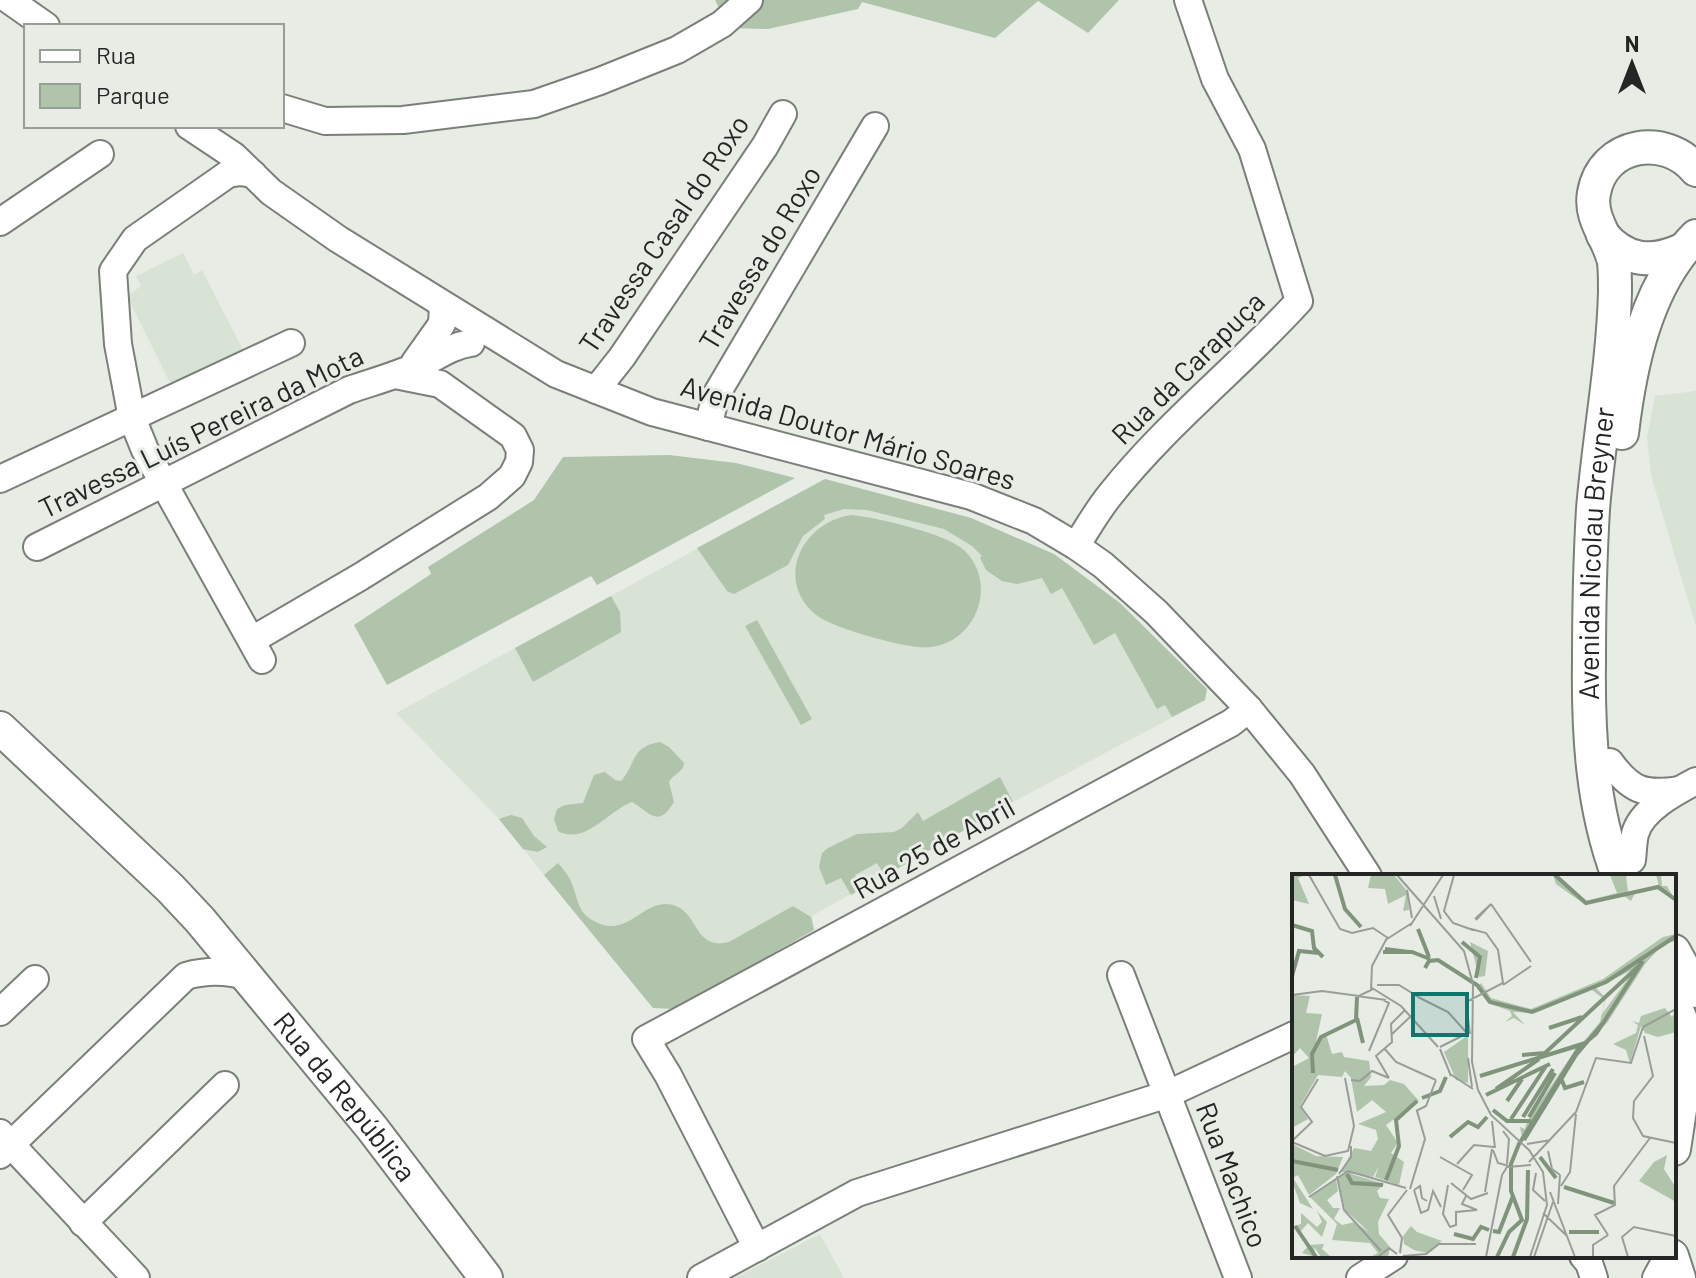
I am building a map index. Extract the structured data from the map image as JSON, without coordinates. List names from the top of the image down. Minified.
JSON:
{"streets":{"main road":["Avenida Nicolau Breyner","Rua da República"],"street":["Travessa Casal do Roxo","Travessa do Roxo","Rua da Carapuça","Travessa Luís Pereira da Mota","Avenida Doutor Mário Soares","Rua 25 de Abril","Rua Machico"]},"crossings":[["Travessa Casal do Roxo","Avenida Doutor Mário Soares"],["Travessa do Roxo","Avenida Doutor Mário Soares"],["Rua da Carapuça","Avenida Doutor Mário Soares"],["Avenida Doutor Mário Soares","Rua 25 de Abril"]],"legend":["Rua","Parque"],"north":"top"}
